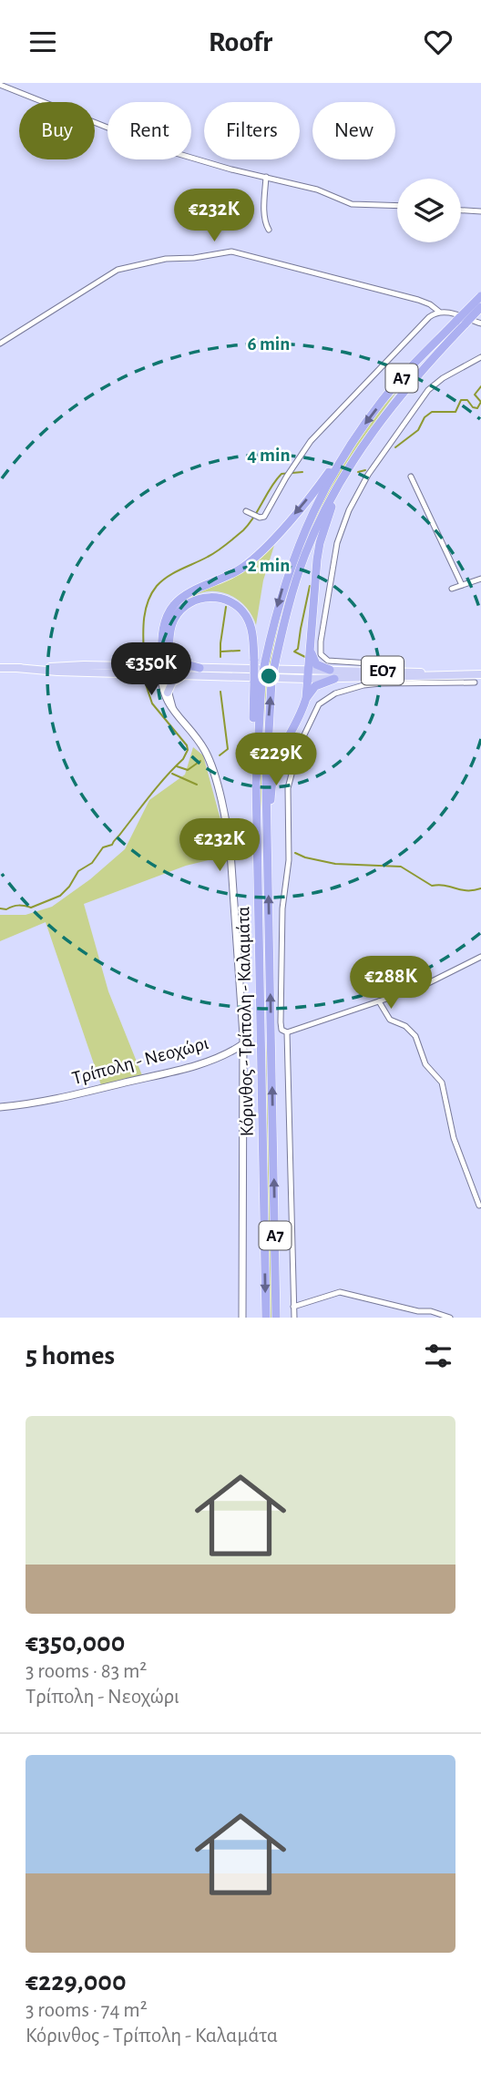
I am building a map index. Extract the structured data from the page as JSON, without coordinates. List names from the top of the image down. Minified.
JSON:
{"streets":{"highway":["Α7","Κόρινθος - Τρίπολη - Καλαμάτα"],"main road":["ΕΟ7","Τρίπολη - Νεοχώρι"]},"page":{"header":"Roofr","chip":["Buy","Rent","Filters","New"],"price":["€232K","€350K","€229K","€232K","€288K"],"heading":"5 homes","list":[{"name":"€350,000","note":"3 rooms · 83 m² · Τρίπολη - Νεοχώρι"},{"name":"€229,000","note":"3 rooms · 74 m² · Κόρινθος - Τρίπολη - Καλαμάτα"}]},"rings":["6 min","4 min","2 min"]}
